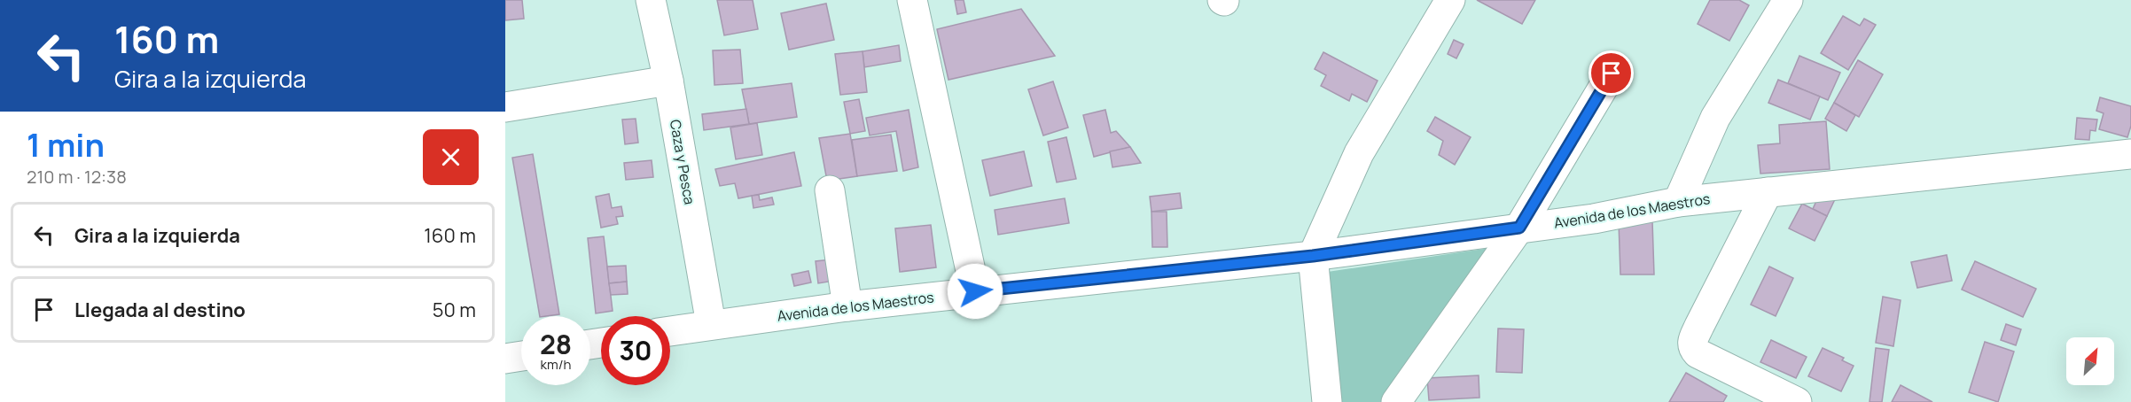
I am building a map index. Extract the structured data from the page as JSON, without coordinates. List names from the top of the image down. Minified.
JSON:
{"streets":{"street":["Caza y Pesca","Avenida de los Maestros"]},"crossings":[["Caza y Pesca","Avenida de los Maestros"]],"north":"top right","page":{"turn":["160 m","Gira a la izquierda"],"heading":["1 min","210 m · 12:38"],"list":[{"name":"Gira a la izquierda","value":"160 m"},{"name":"Llegada al destino","value":"50 m"}],"speed":"28 km/h","limit":"30"}}
